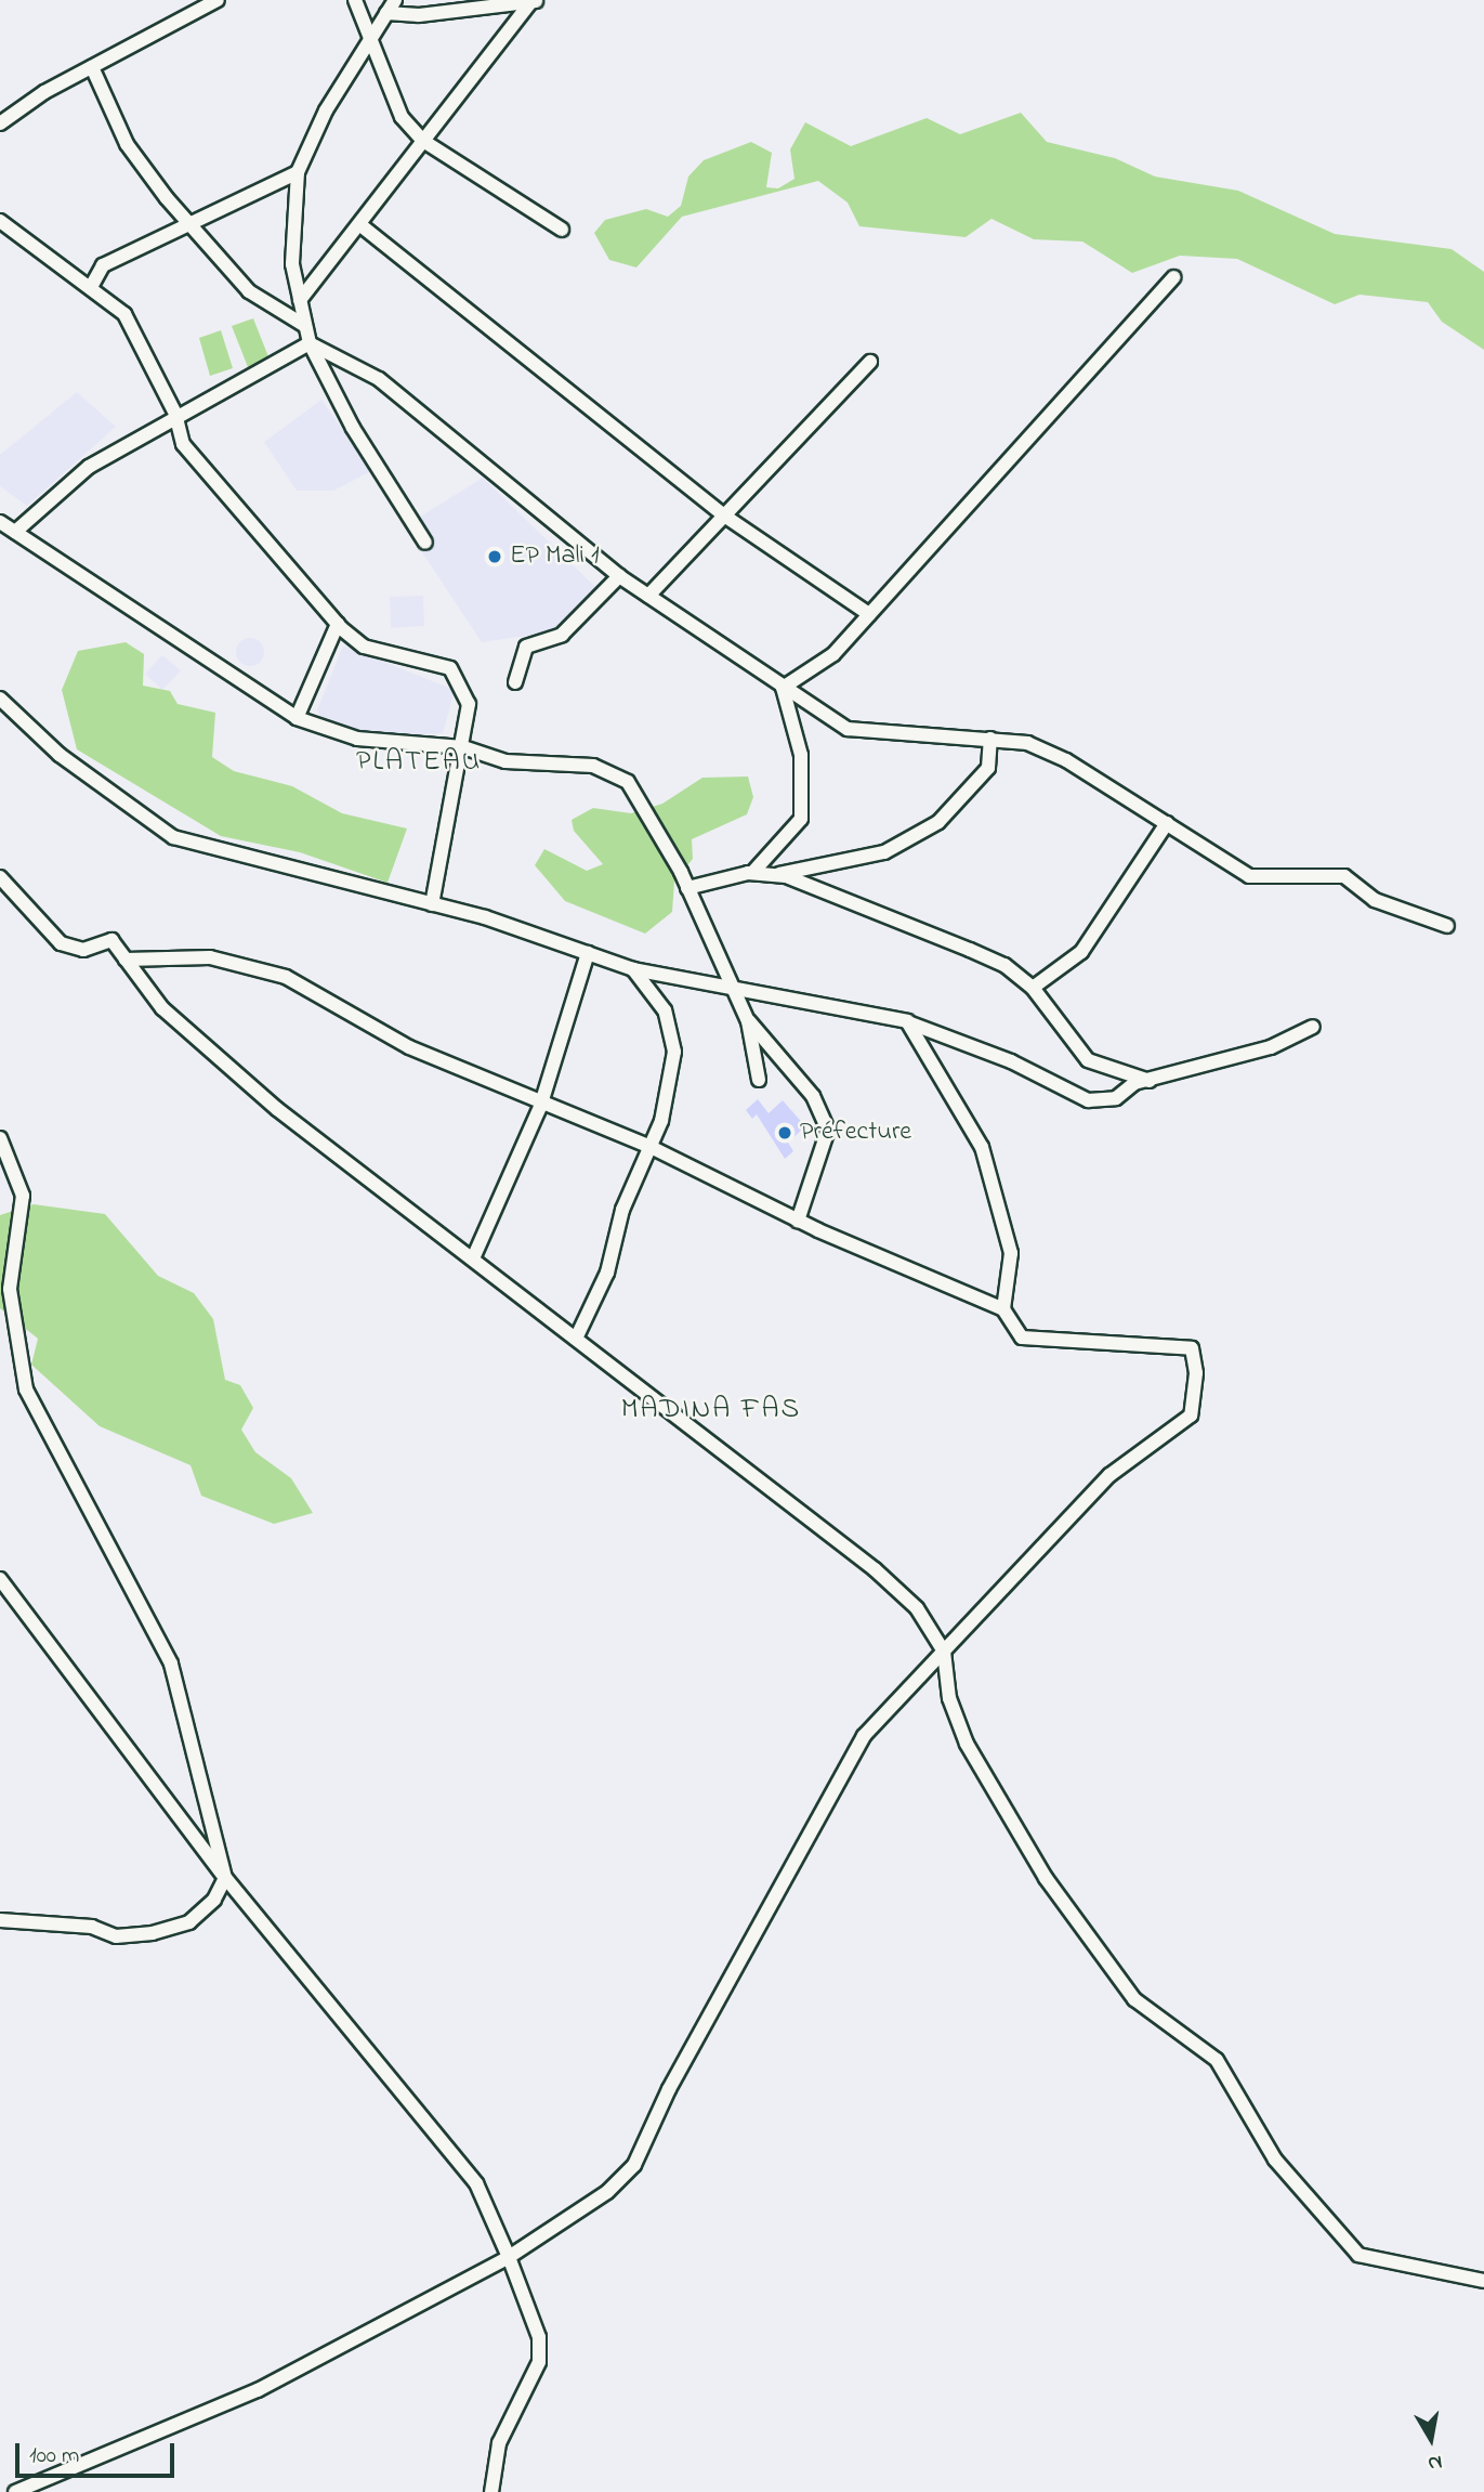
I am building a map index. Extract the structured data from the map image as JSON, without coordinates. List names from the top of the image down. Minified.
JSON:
{"districts":["PLATEAU","MADINA FAS"],"places":["EP Mali 1","Préfecture"],"scale_bar":"100 m","north":"bottom"}
